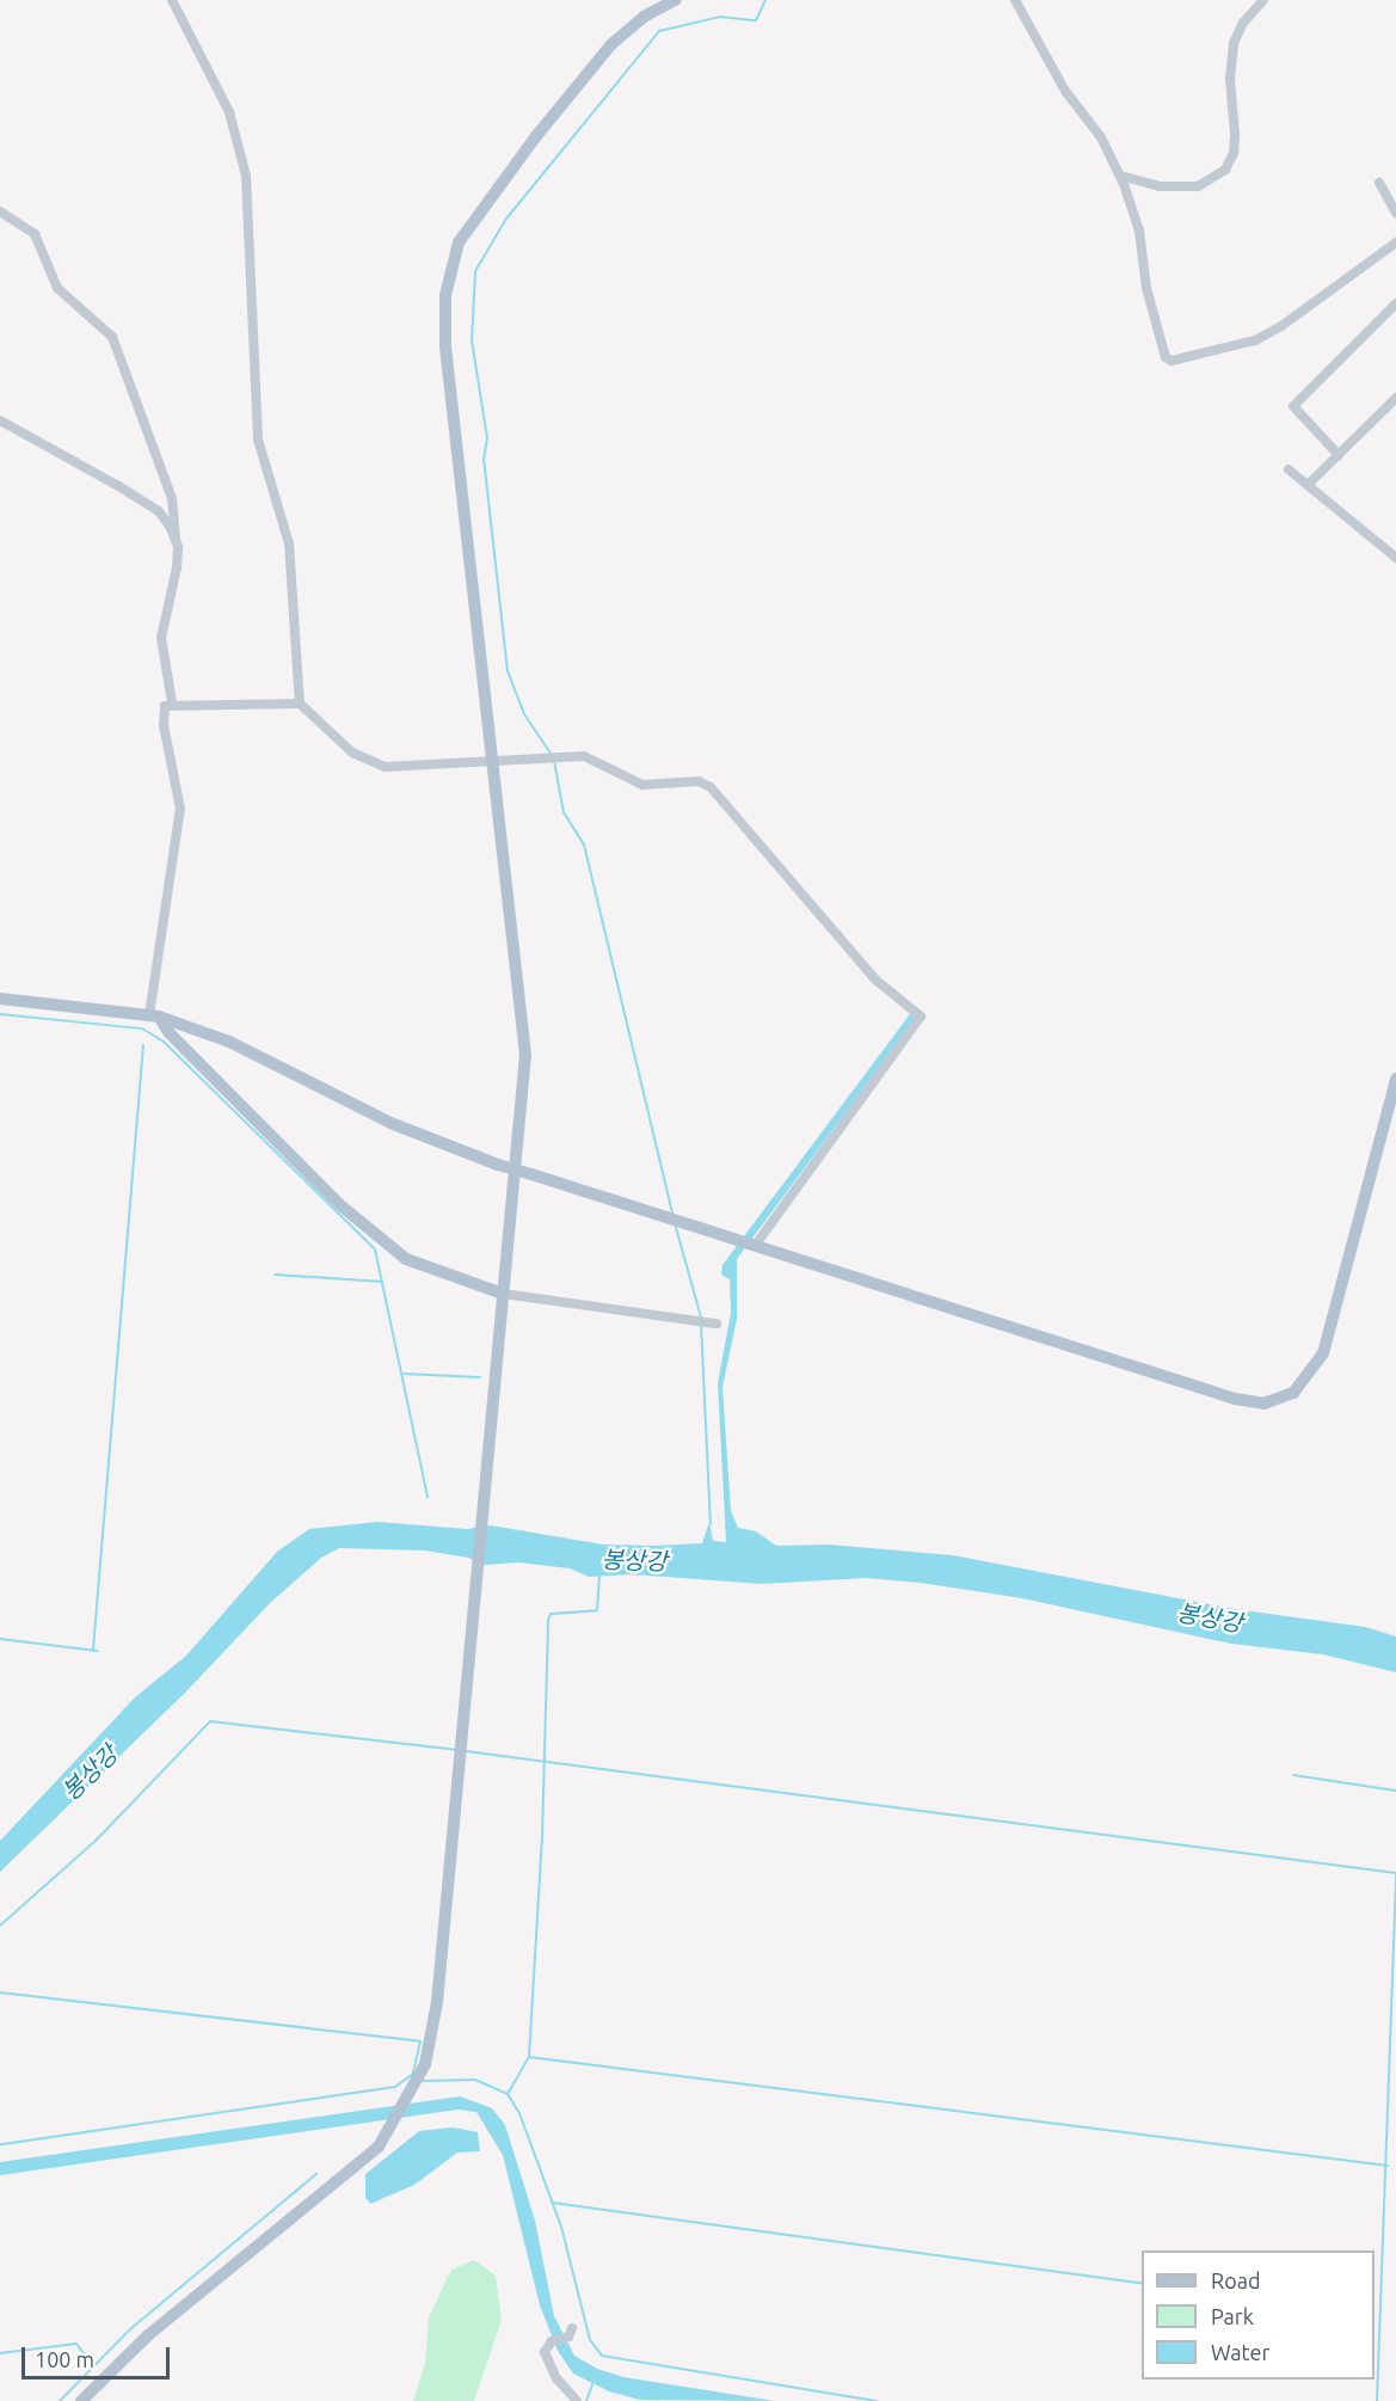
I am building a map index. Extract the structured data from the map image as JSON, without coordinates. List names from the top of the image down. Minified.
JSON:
{"water":["봉상강"],"legend":["Road","Park","Water"],"scale_bar":"100 m"}
